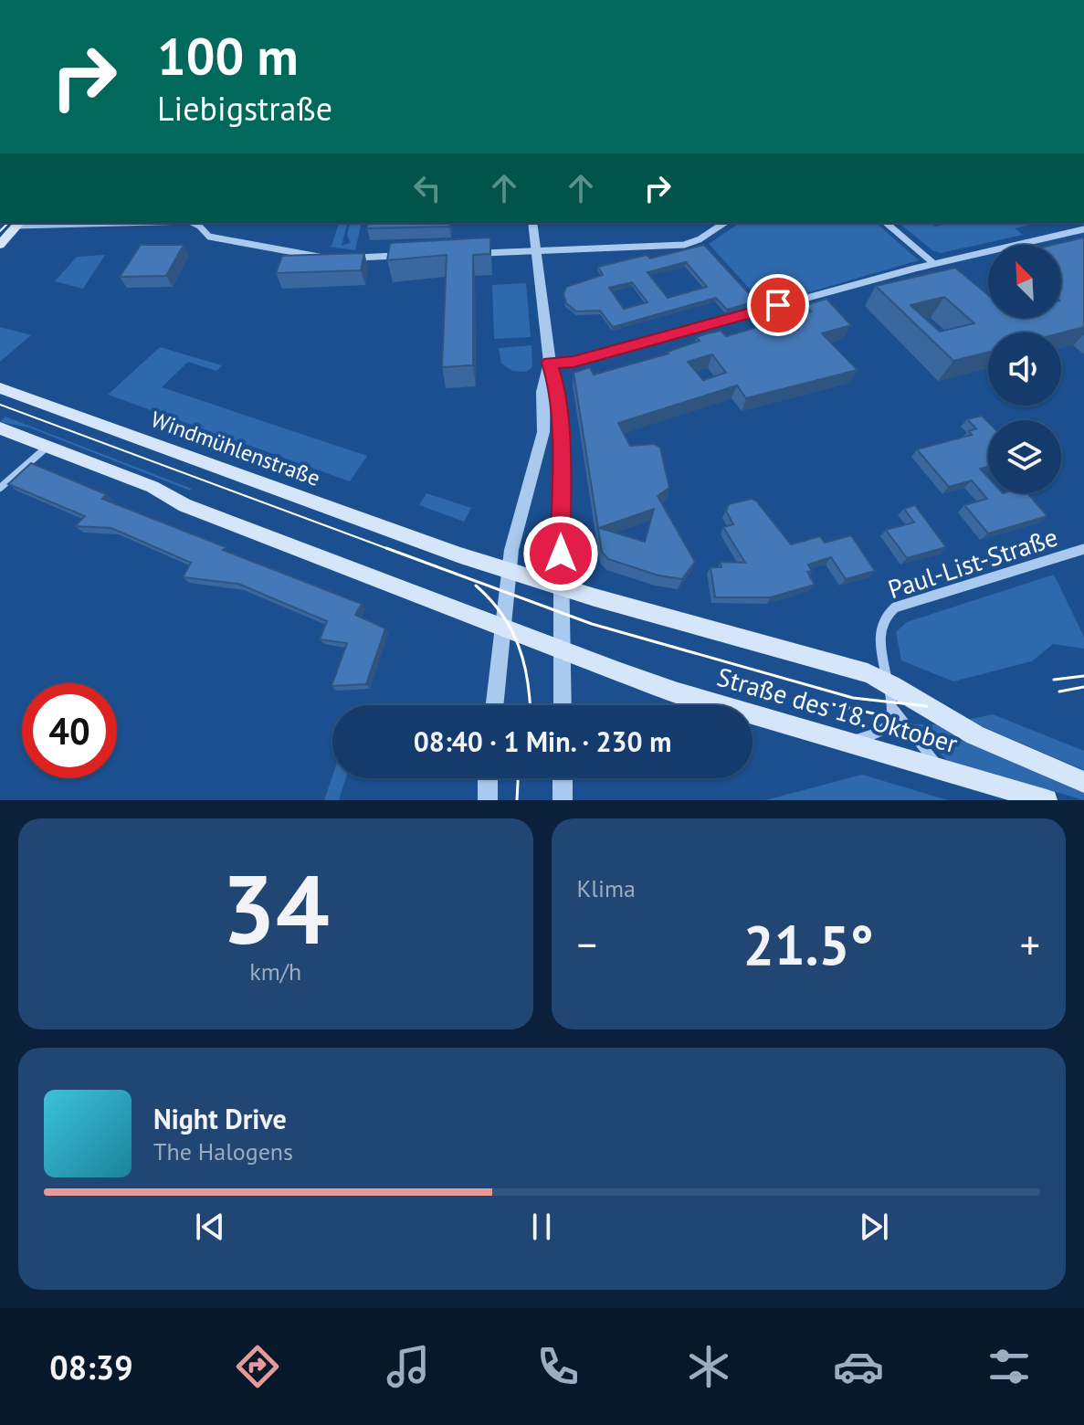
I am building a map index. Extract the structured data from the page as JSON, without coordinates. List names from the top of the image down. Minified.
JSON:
{"streets":{"main road":["Windmühlenstraße","Straße des 18. Oktober"],"street":["Paul-List-Straße"]},"crossings":[["Windmühlenstraße","Straße des 18. Oktober"],["Paul-List-Straße","Straße des 18. Oktober"]],"north":"top left","page":{"turn":["100 m","Liebigstraße"],"limit":"40","trip":"08:40 · 1 Min. · 230 m","tile":[["34","km/h"],"Klima"],"heat":["−","21.5°","+"],"song":["Night Drive","The Halogens"],"tabs":"08:39"}}
